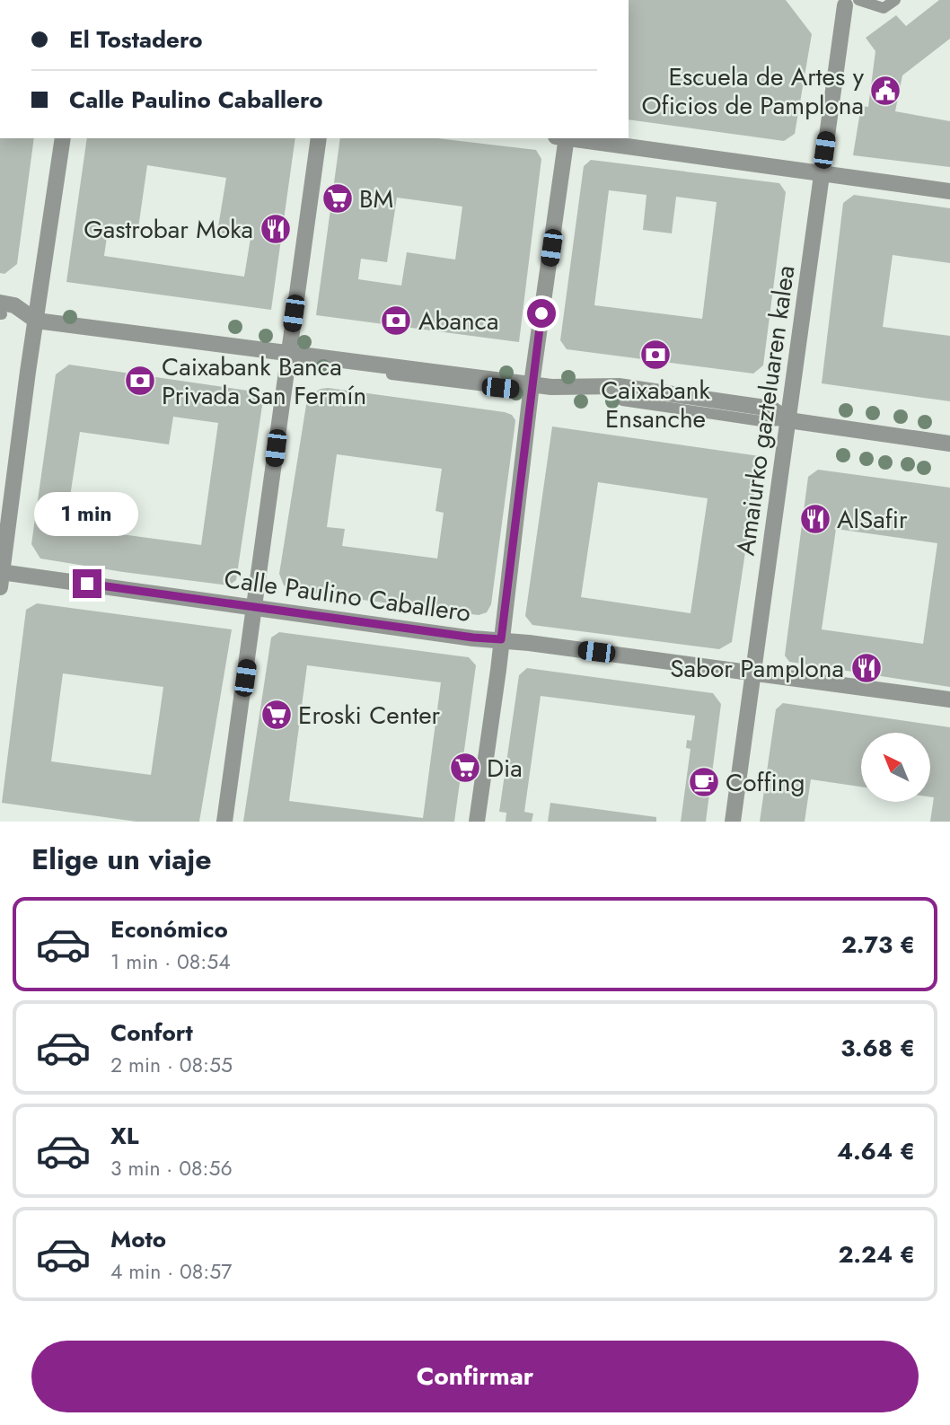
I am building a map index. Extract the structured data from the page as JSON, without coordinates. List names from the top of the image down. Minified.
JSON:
{"streets":{"street":["Amaiurko gazteluaren kalea","Calle Paulino Caballero"]},"crossings":[["Amaiurko gazteluaren kalea","Calle Paulino Caballero"]],"places":{"public building":["Escuela de Artes y Oficios de Pamplona"],"supermarket":["BM","Eroski Center","Dia"],"restaurant":["Gastrobar Moka","AlSafir","Sabor Pamplona"],"bank":["Abanca","Caixabank Ensanche","Caixabank Banca Privada San Fermín"],"cafe":["Coffing"]},"north":"top left","page":{"banner":["El Tostadero","Calle Paulino Caballero"],"bubble":"1 min","heading":"Elige un viaje","list":[{"name":"Económico","note":"1 min · 08:54","value":"2.73 €"},{"name":"Confort","note":"2 min · 08:55","value":"3.68 €"},{"name":"XL","note":"3 min · 08:56","value":"4.64 €"},{"name":"Moto","note":"4 min · 08:57","value":"2.24 €"}],"buttons":"Confirmar"}}
